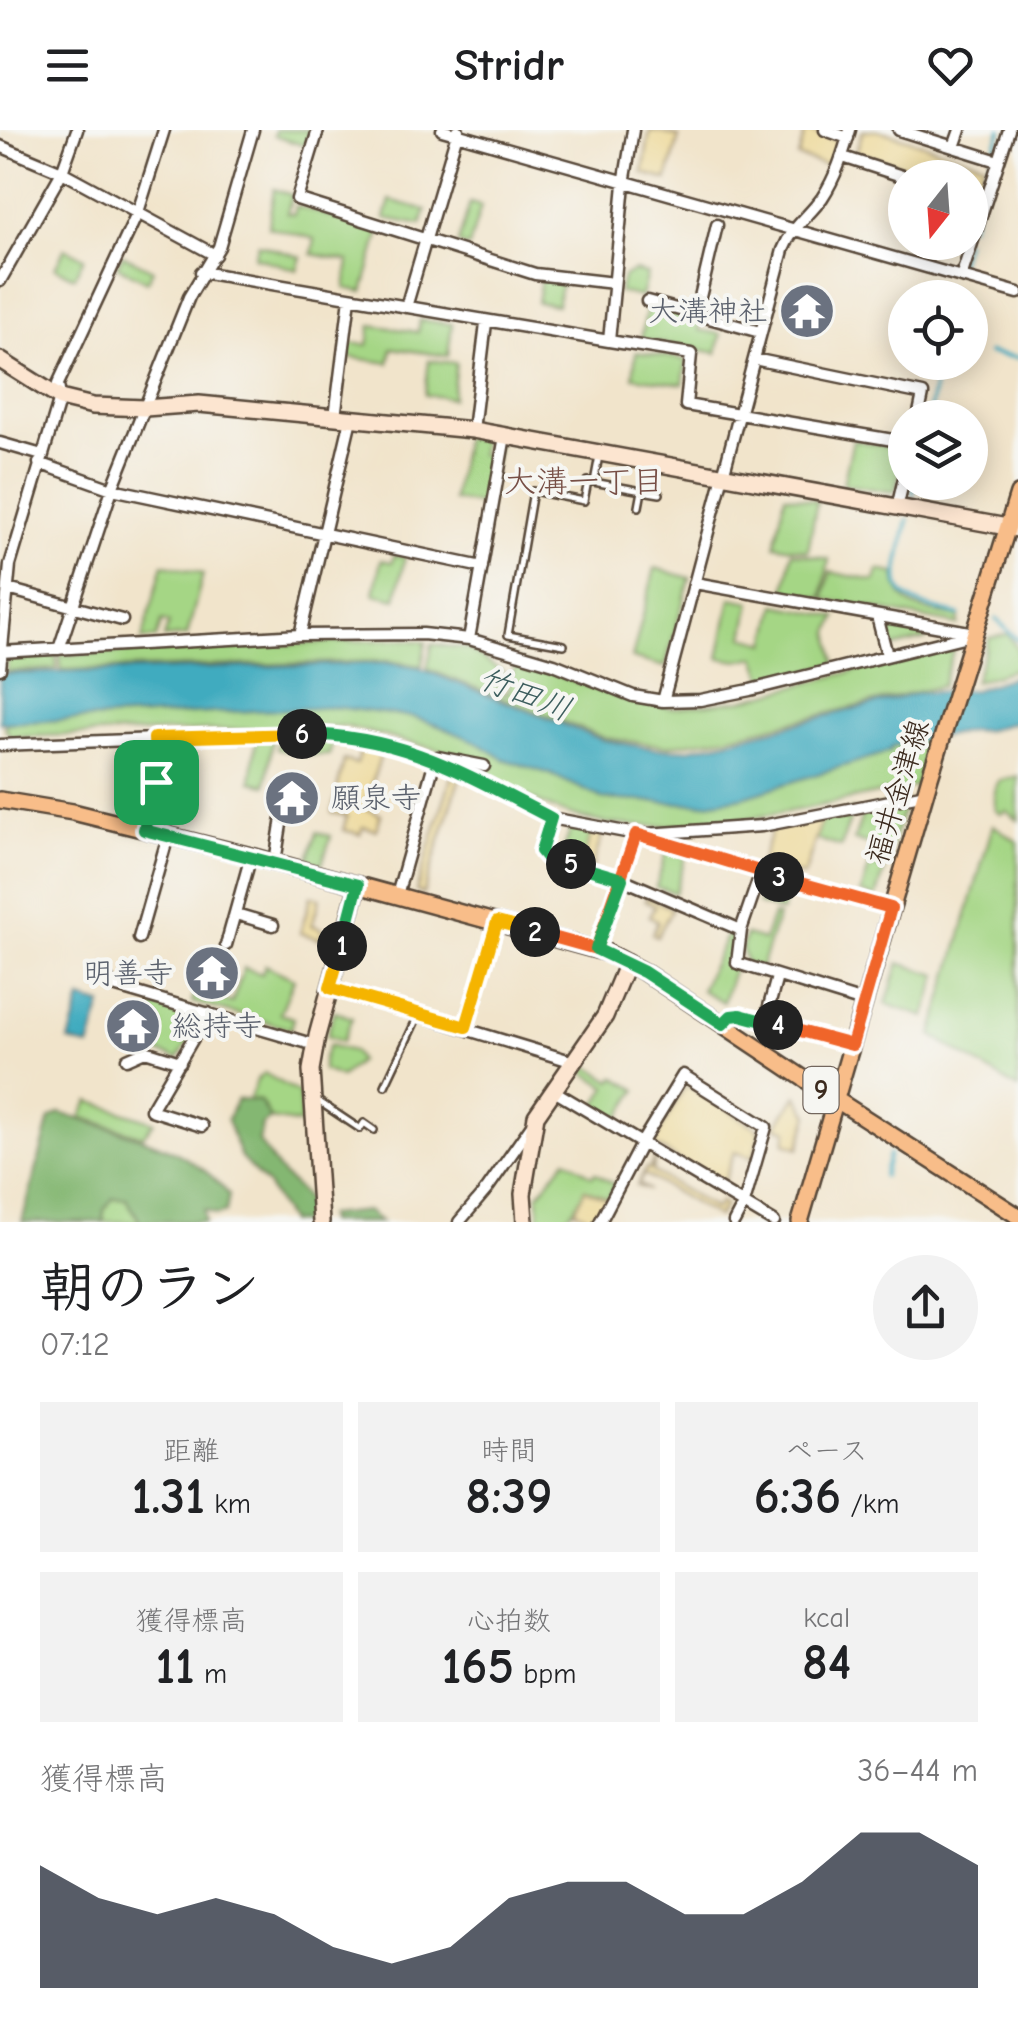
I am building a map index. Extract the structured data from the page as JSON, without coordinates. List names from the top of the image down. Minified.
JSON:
{"streets":{"main road":["福井金津線","9"]},"crossings":[["福井金津線","9"]],"districts":["大溝一丁目"],"water":["竹田川"],"places":{"temple":["大溝神社","願泉寺","明善寺","総持寺"]},"north":"bottom","page":{"header":"Stridr","pins":["6","5","3","2","1","4"],"heading":["朝のラン","07:12"],"stats":[["距離","1.31 km"],["時間","8:39"],["ペース","6:36 /km"],["獲得標高","11 m"],["心拍数","165 bpm"],["kcal","84"]],"chart":["獲得標高","36–44 m"]}}
